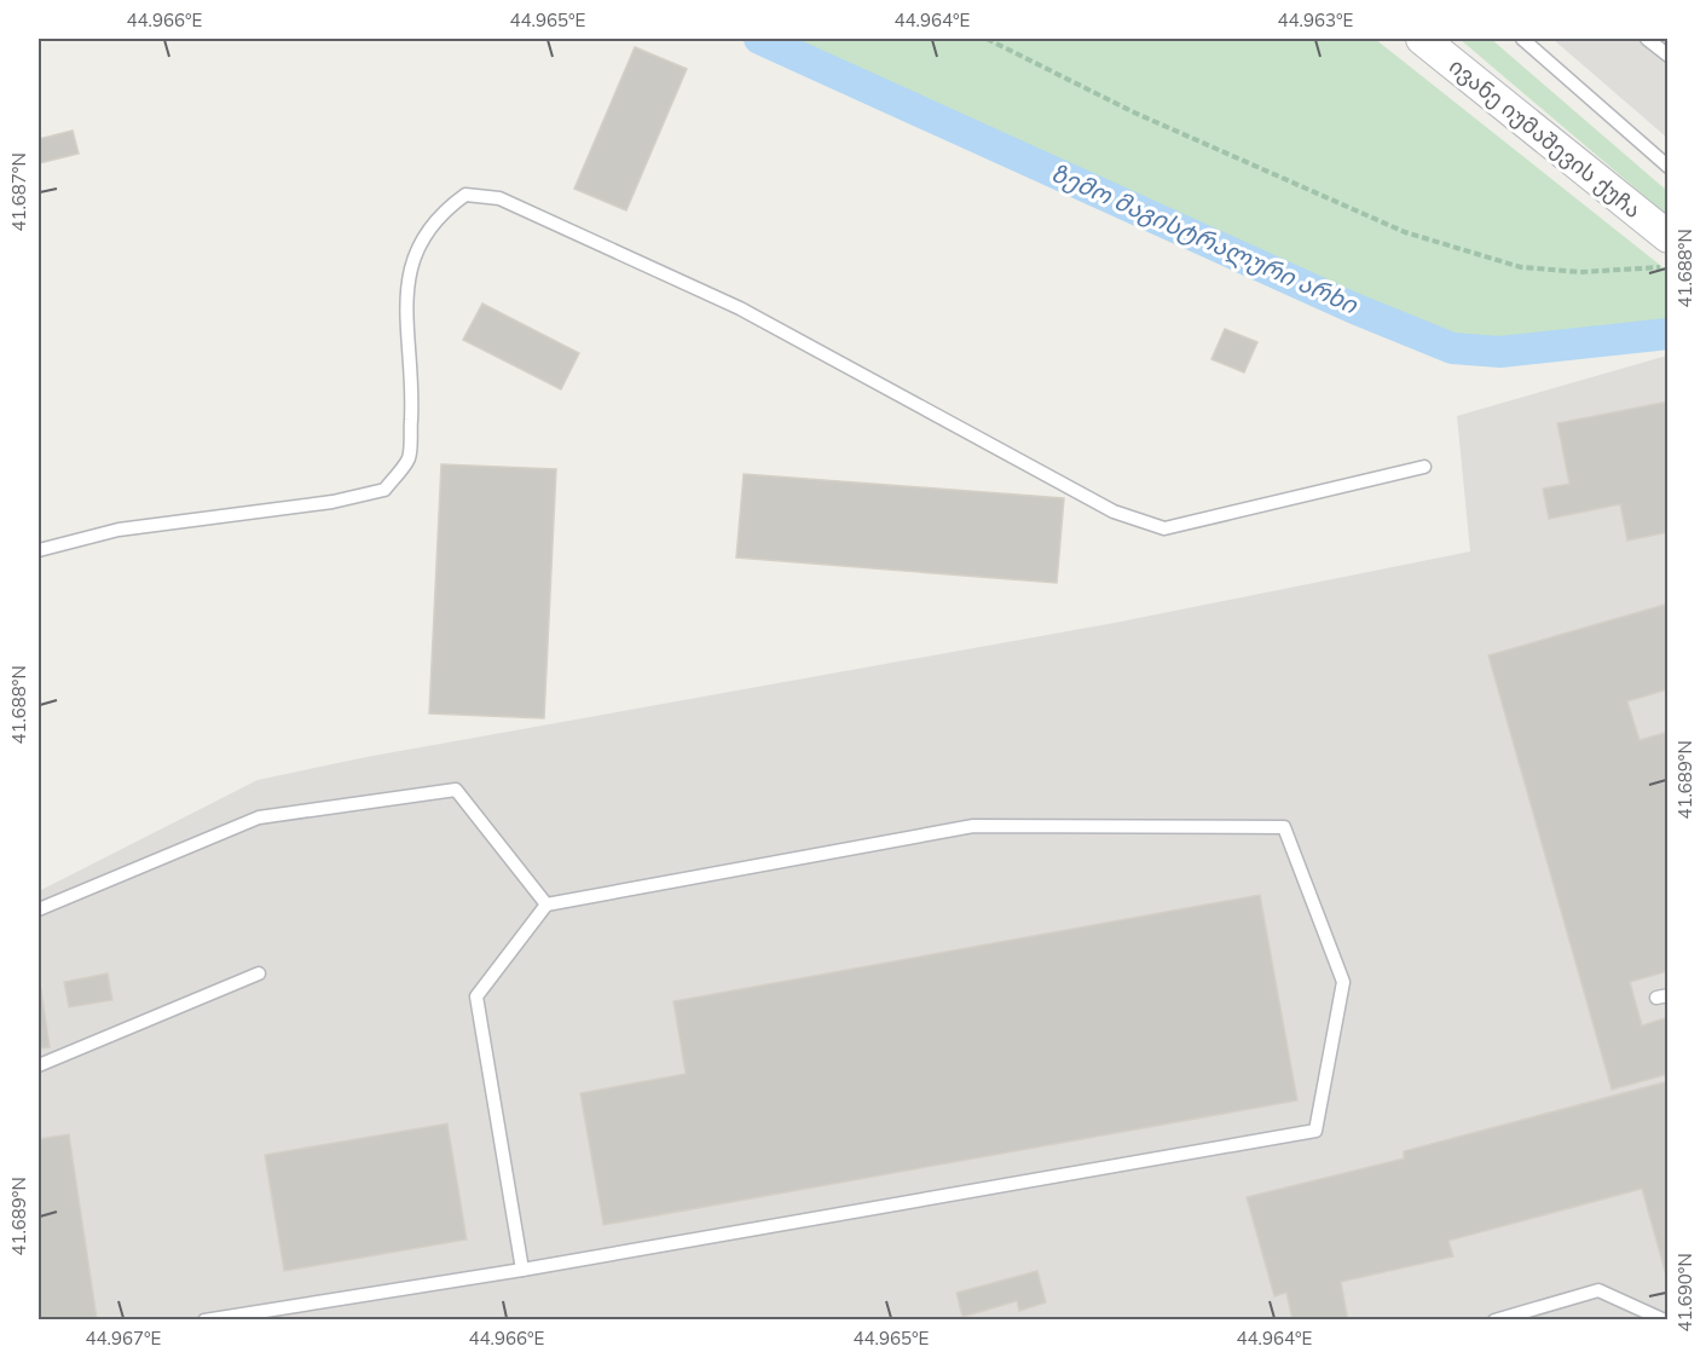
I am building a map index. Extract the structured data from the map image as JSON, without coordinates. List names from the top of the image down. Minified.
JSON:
{"streets":{"street":["ივანე იუმაშევის ქუჩა"]},"water":["ზემო მაგისტრალური არხი"],"coordinates":["44.966°E","44.965°E","44.964°E","44.963°E","41.687°N","41.688°N","41.689°N","41.690°N","44.967°E"]}
